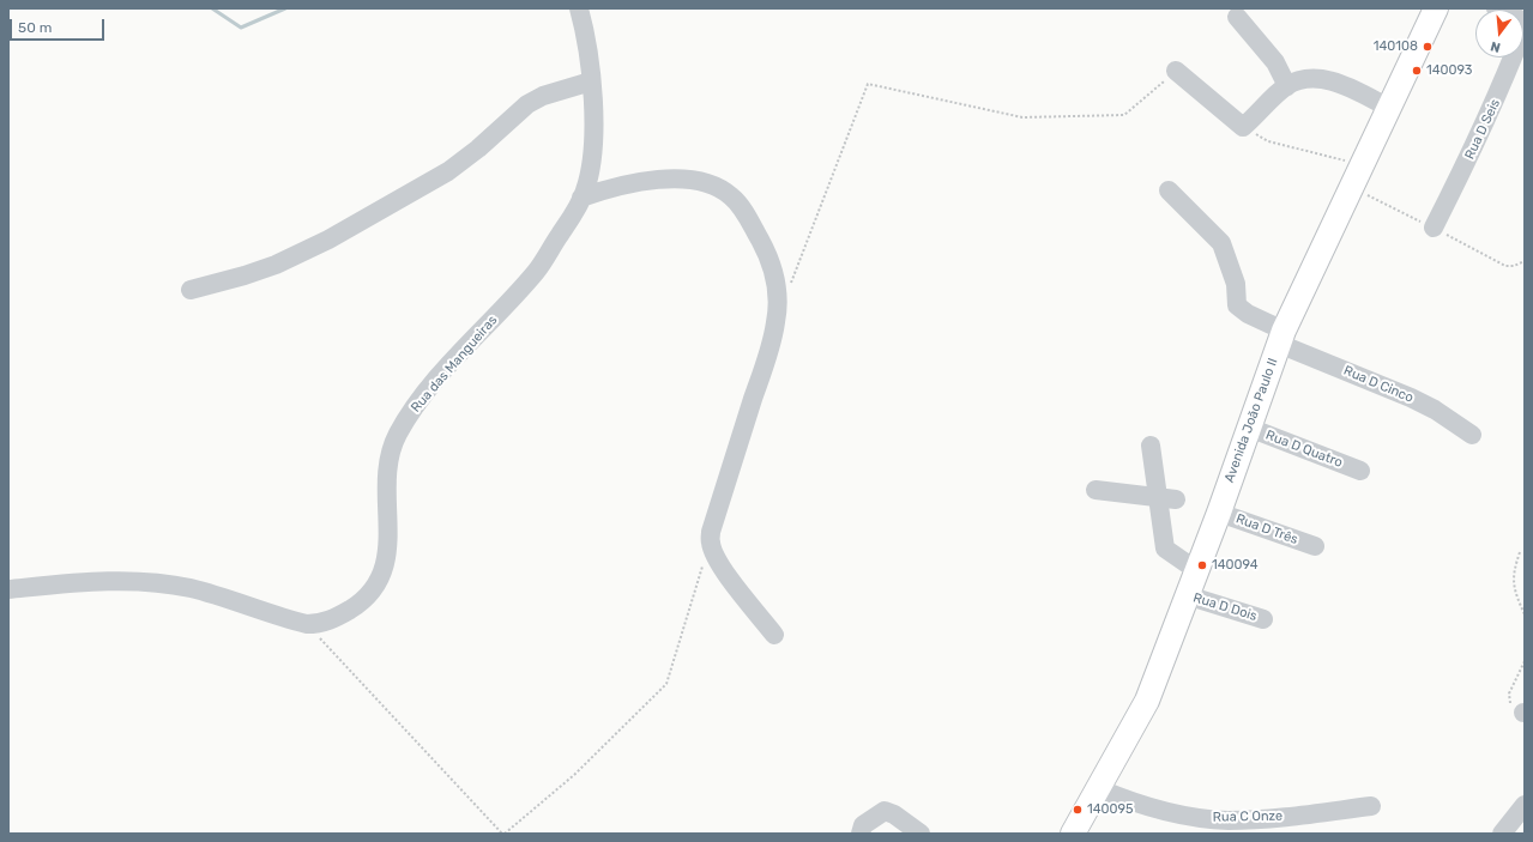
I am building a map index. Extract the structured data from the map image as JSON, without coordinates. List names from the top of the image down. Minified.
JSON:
{"streets":{"main road":["Avenida João Paulo II"],"street":["Rua D Seis","Rua das Mangueiras","Rua D Cinco","Rua D Quatro","Rua D Três","Rua D Dois","Rua C Onze"]},"crossings":[["Rua D Cinco","Avenida João Paulo II"],["Avenida João Paulo II","Rua D Quatro"],["Avenida João Paulo II","Rua D Três"],["Avenida João Paulo II","Rua D Dois"],["Avenida João Paulo II","Rua C Onze"]],"places":["140108","140093","140094","140095"],"scale_bar":"50 m","north":"bottom"}
